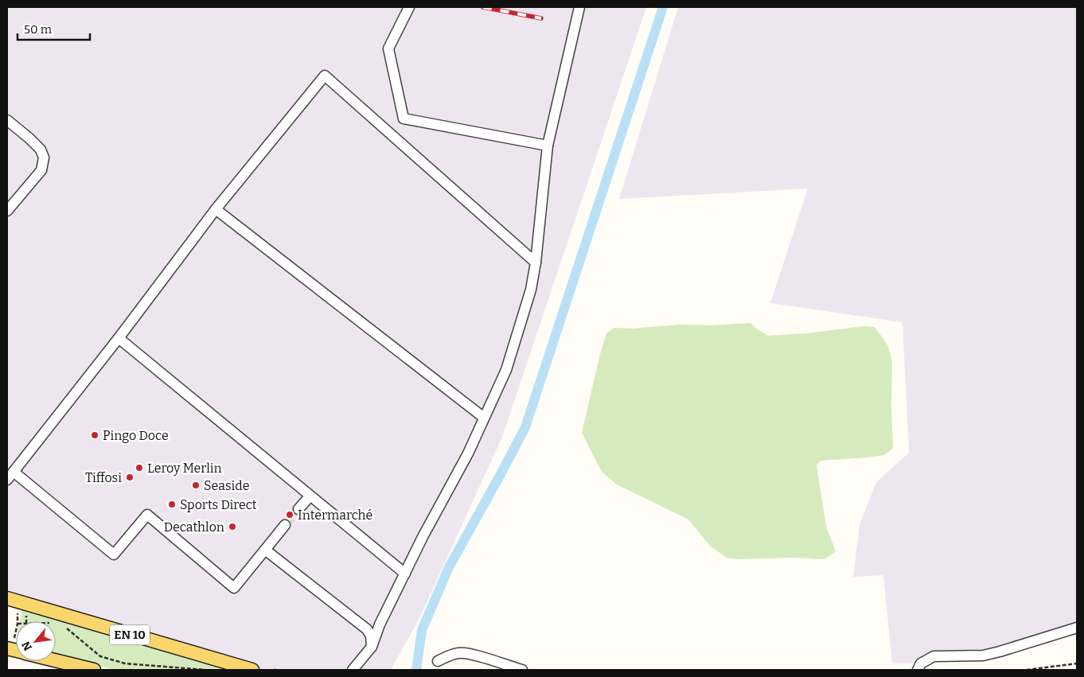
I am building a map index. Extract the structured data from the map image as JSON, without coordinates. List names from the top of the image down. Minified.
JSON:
{"streets":{"main road":["EN 10"]},"places":["Pingo Doce","Leroy Merlin","Tiffosi","Seaside","Sports Direct","Intermarché","Decathlon"],"scale_bar":"50 m","north":"bottom left"}
